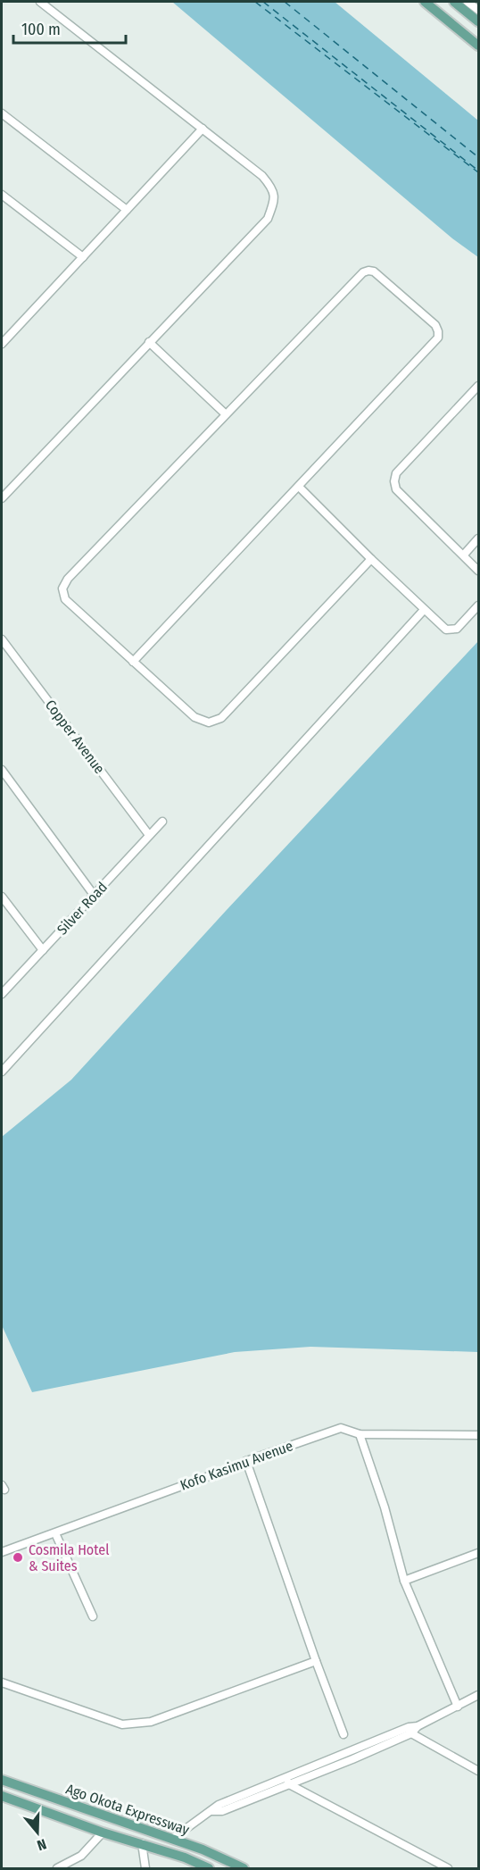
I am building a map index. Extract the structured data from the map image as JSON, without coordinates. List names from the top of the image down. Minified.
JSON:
{"streets":{"main road":["Ago Okota Expressway"],"street":["Copper Avenue","Silver Road","Kofo Kasimu Avenue"]},"crossings":[["Copper Avenue","Silver Road"]],"places":["Cosmila Hotel & Suites"],"scale_bar":"100 m","north":"bottom"}
